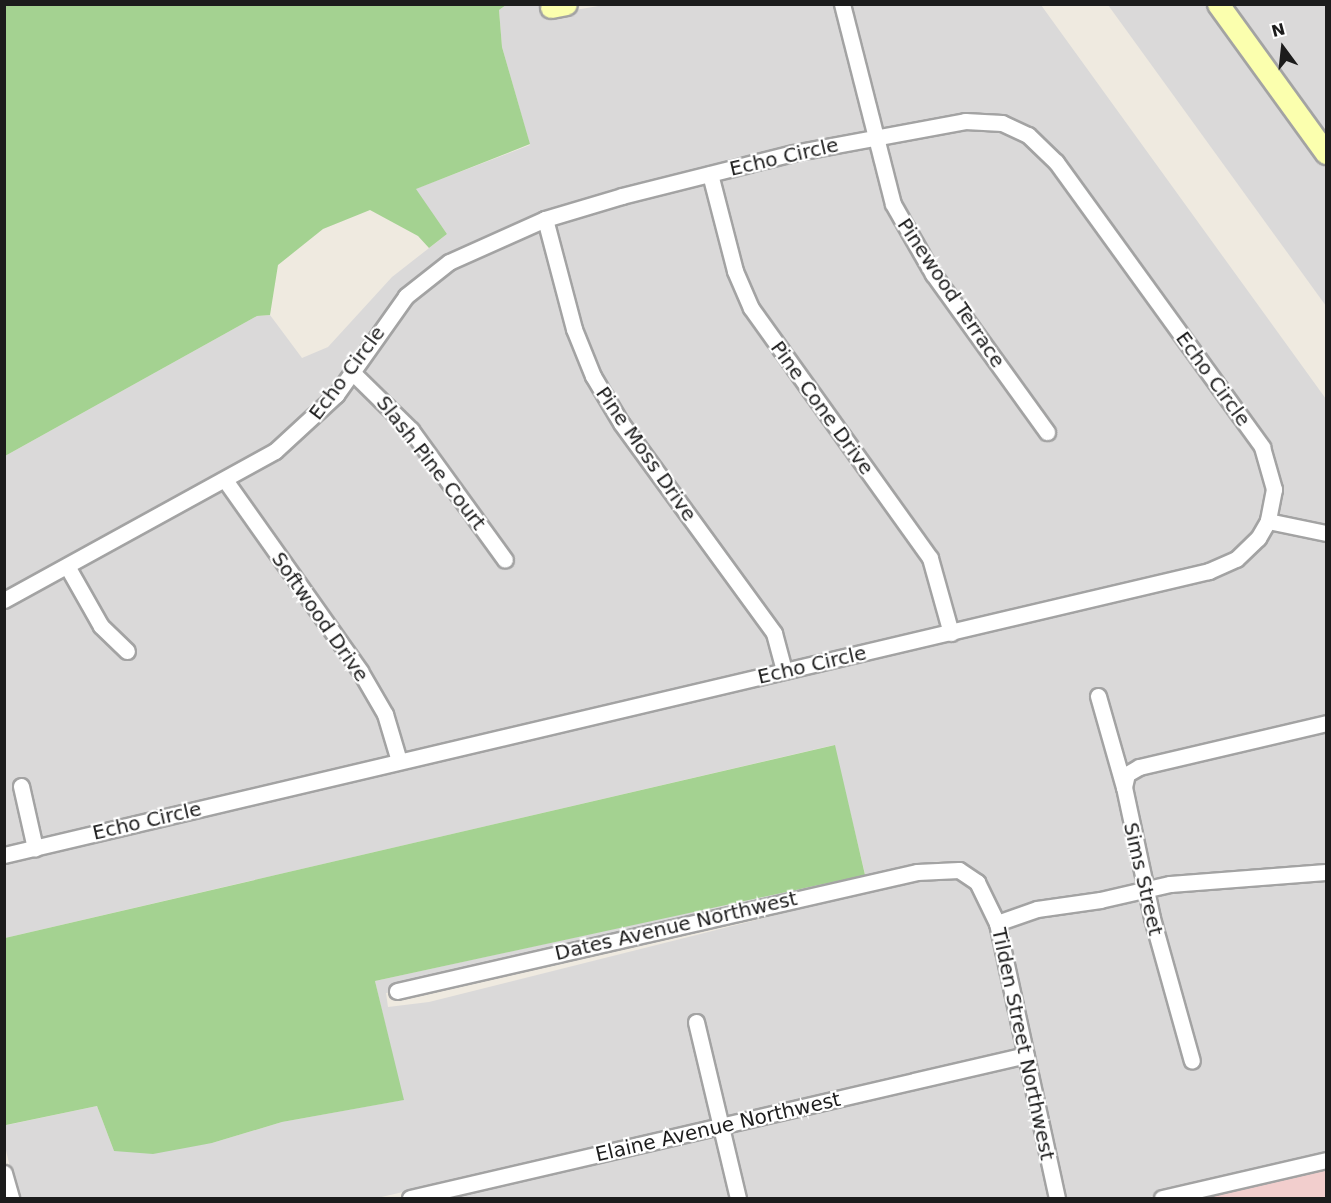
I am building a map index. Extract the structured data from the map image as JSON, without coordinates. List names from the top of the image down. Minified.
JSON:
{"streets":{"street":["Echo Circle","Pinewood Terrace","Pine Cone Drive","Pine Moss Drive","Slash Pine Court","Softwood Drive","Sims Street","Dates Avenue Northwest","Tilden Street Northwest","Elaine Avenue Northwest"]},"crossings":[["Echo Circle","Pinewood Terrace"],["Echo Circle","Pine Cone Drive"],["Echo Circle","Pine Moss Drive"],["Echo Circle","Slash Pine Court"],["Echo Circle","Softwood Drive"],["Dates Avenue Northwest","Tilden Street Northwest"],["Tilden Street Northwest","Elaine Avenue Northwest"]],"north":"top"}
